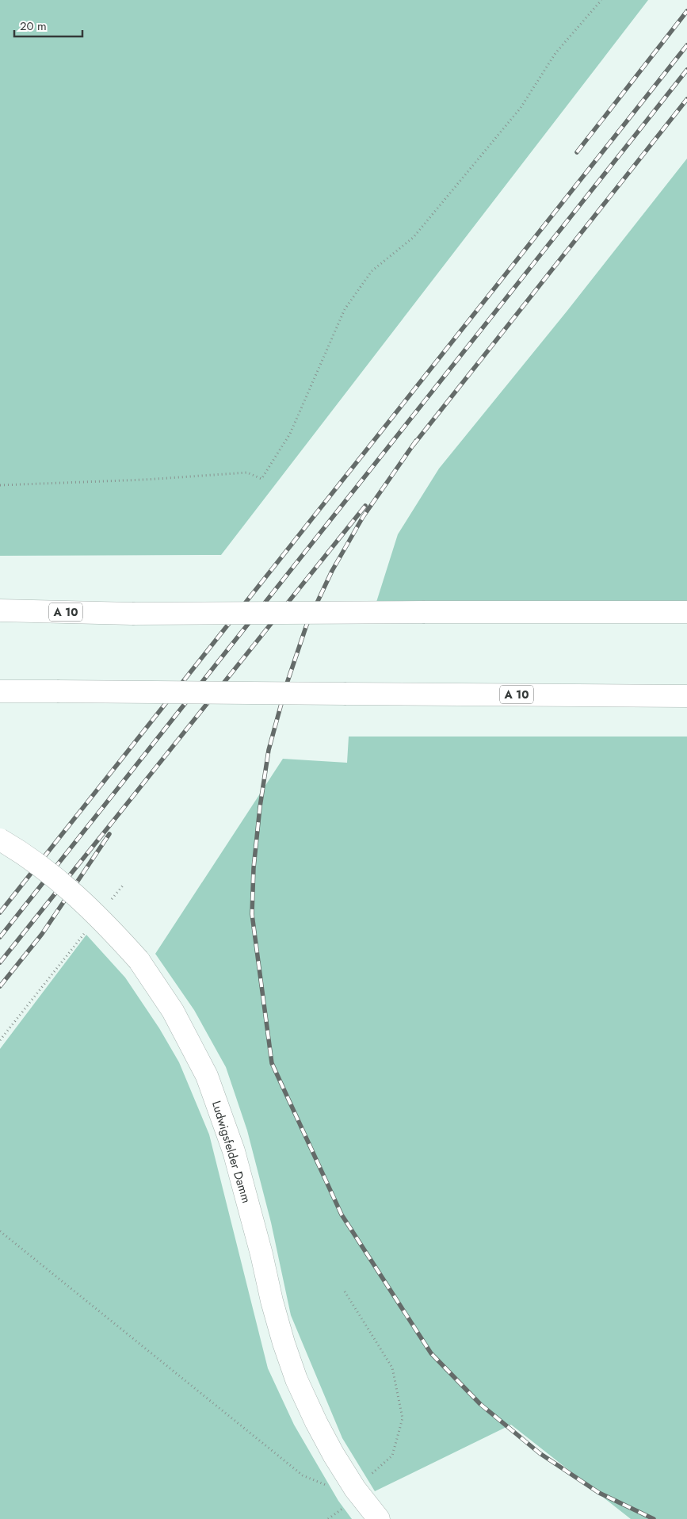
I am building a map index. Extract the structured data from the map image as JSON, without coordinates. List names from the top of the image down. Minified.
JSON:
{"streets":{"main road":["A 10","Ludwigsfelder Damm"]},"scale_bar":"20 m"}
